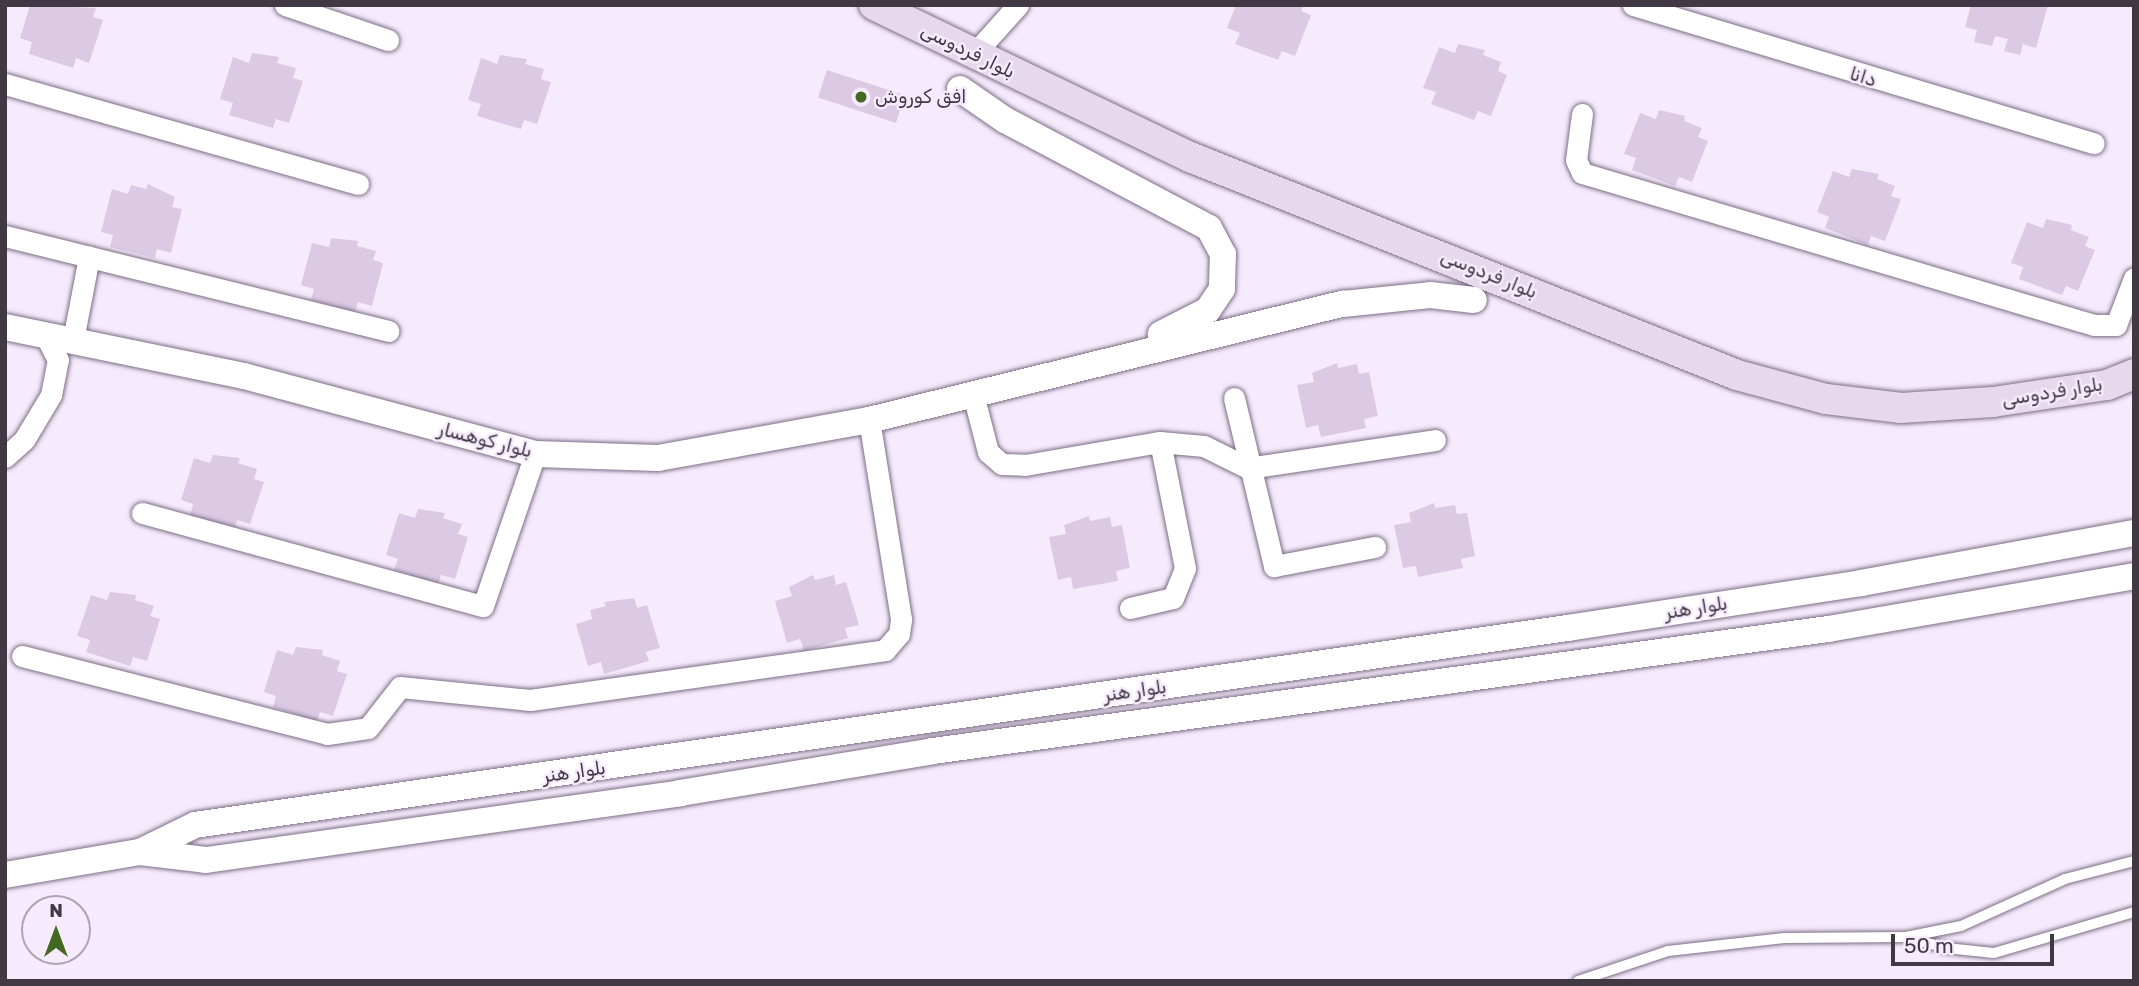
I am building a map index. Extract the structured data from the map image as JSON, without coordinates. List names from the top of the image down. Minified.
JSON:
{"streets":{"main road":["بلوار فردوسی"],"street":["دانا","بلوار کوهسار","بلوار هنر"]},"places":["افق کوروش"],"scale_bar":"50 m","north":"top"}
